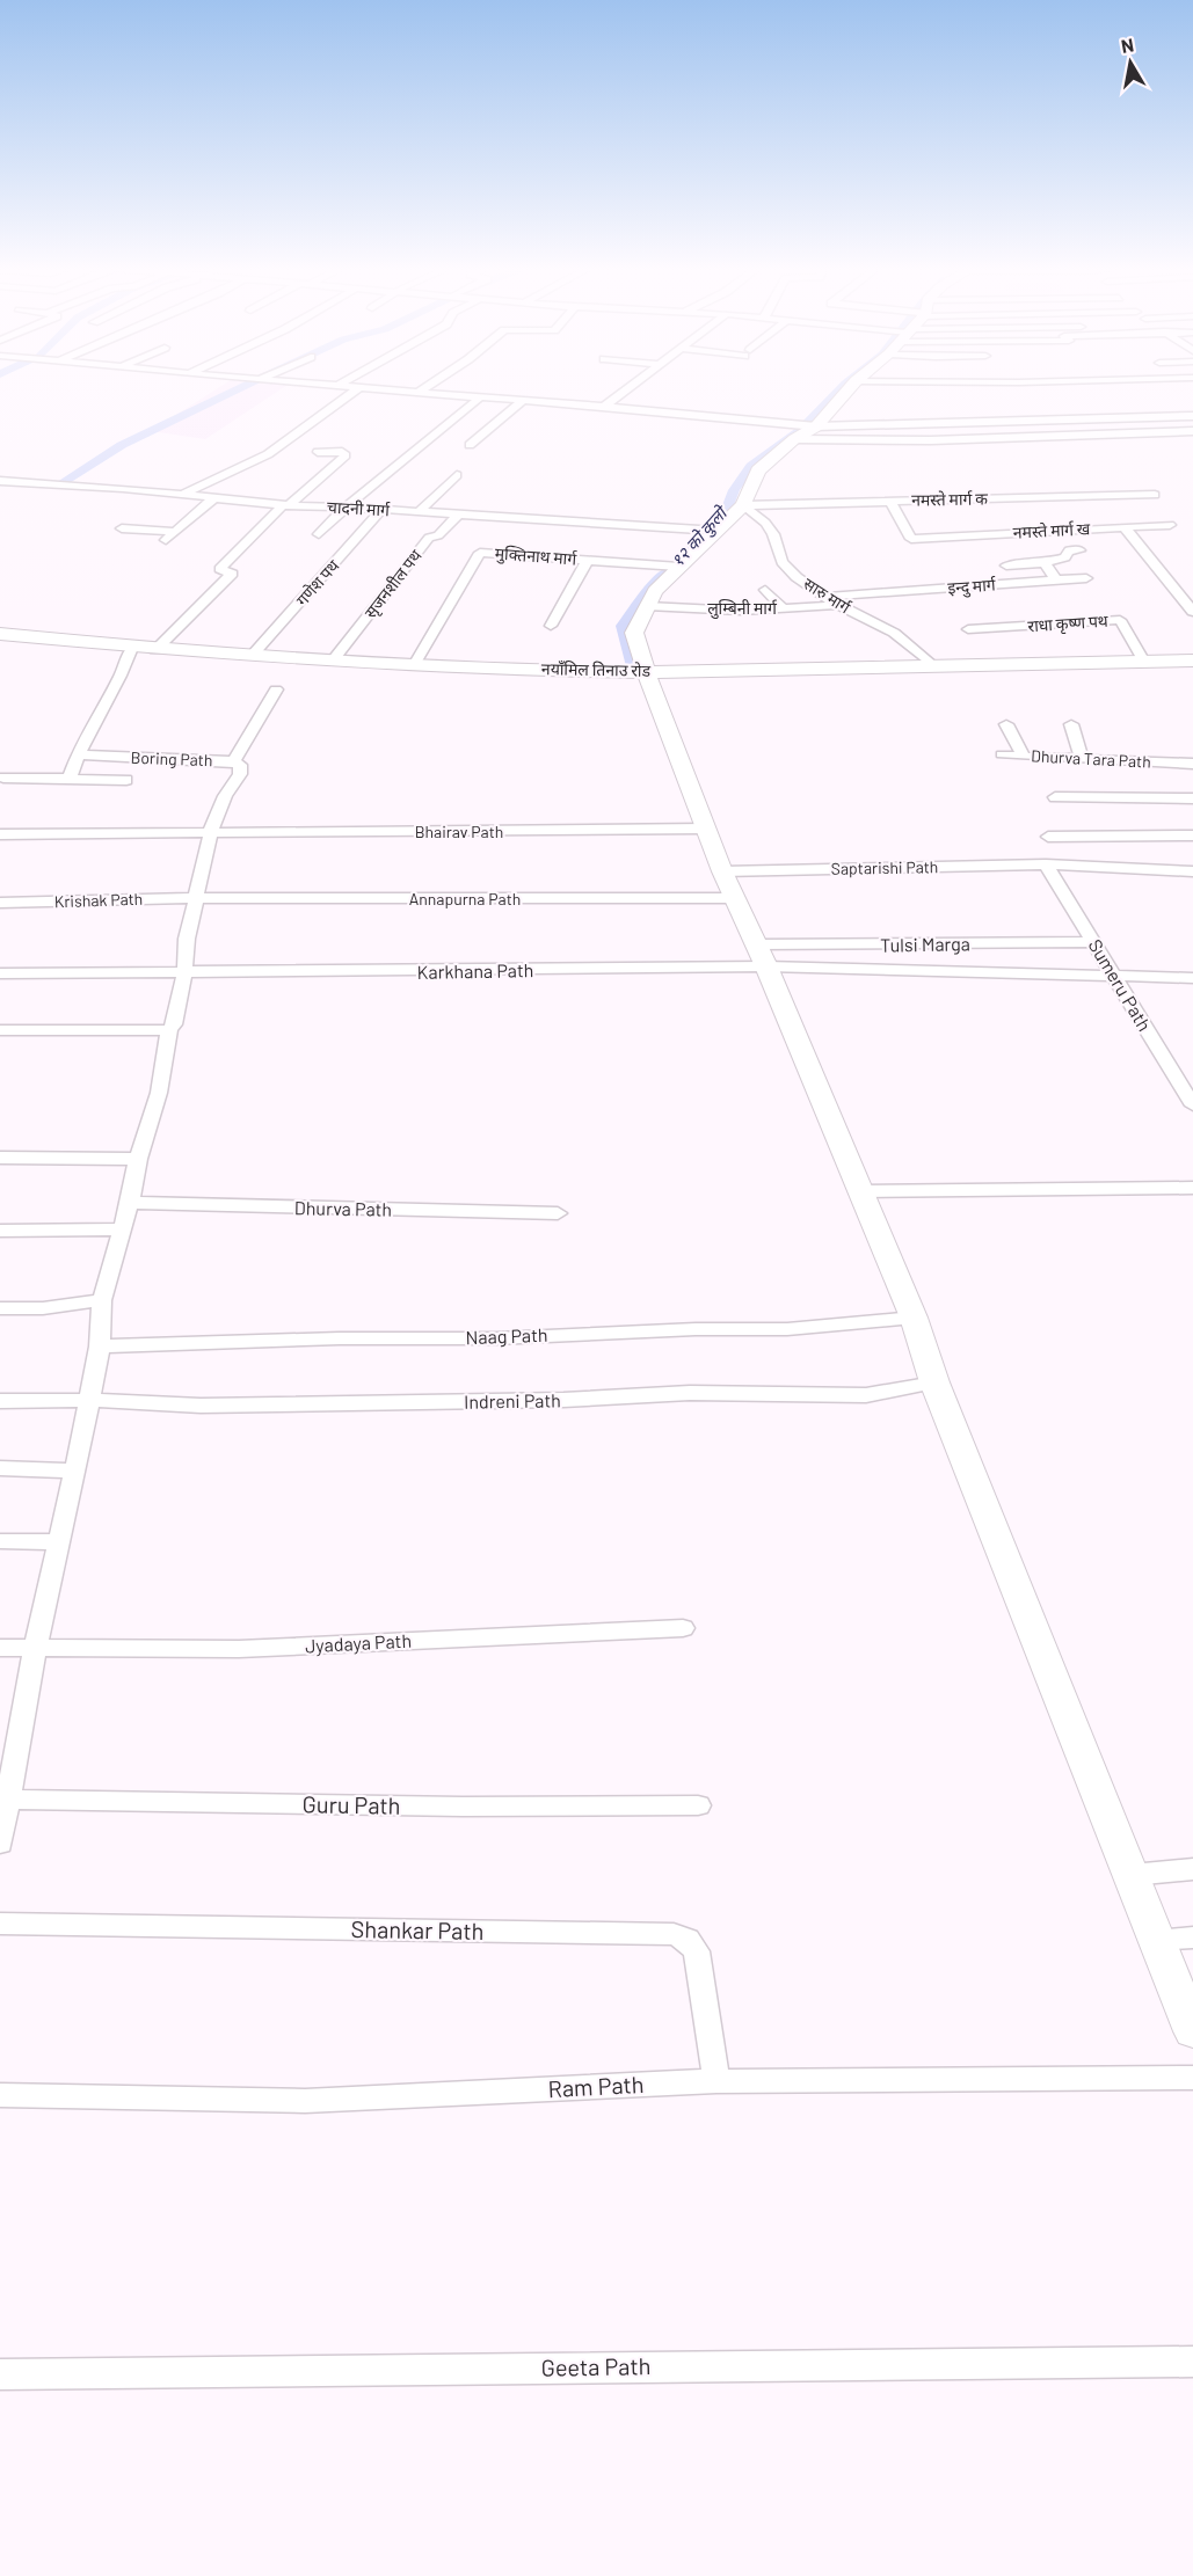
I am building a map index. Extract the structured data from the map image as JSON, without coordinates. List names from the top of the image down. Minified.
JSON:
{"streets":{"street":["नमस्ते मार्ग क","चादनी मार्ग","नमस्ते मार्ग ख","मुक्तिनाथ मार्ग","गणेश पथ","सृजनशील पथ","इन्दु मार्ग","सारु मार्ग","लुम्बिनी मार्ग","राधा कृष्ण पथ","नयाँमिल तिनाउ रोड","Boring Path","Dhurva Tara Path","Bhairav Path","Saptarishi Path","Annapurna Path","Krishak Path","Tulsi Marga","Karkhana Path","Sumeru Path","Dhurva Path","Naag Path","Indreni Path","Jyadaya Path","Guru Path","Shankar Path","Ram Path","Geeta Path"]},"crossings":[["नमस्ते मार्ग क","नमस्ते मार्ग ख"],["नमस्ते मार्ग क","सारु मार्ग"],["चादनी मार्ग","गणेश पथ"],["चादनी मार्ग","सृजनशील पथ"],["मुक्तिनाथ मार्ग","नयाँमिल तिनाउ रोड"],["गणेश पथ","नयाँमिल तिनाउ रोड"],["सृजनशील पथ","नयाँमिल तिनाउ रोड"],["इन्दु मार्ग","सारु मार्ग"],["इन्दु मार्ग","लुम्बिनी मार्ग"],["सारु मार्ग","लुम्बिनी मार्ग"],["सारु मार्ग","नयाँमिल तिनाउ रोड"],["राधा कृष्ण पथ","नयाँमिल तिनाउ रोड"],["Boring Path","Bhairav Path"],["Boring Path","Annapurna Path"],["Boring Path","Krishak Path"],["Boring Path","Karkhana Path"],["Boring Path","Dhurva Path"],["Boring Path","Naag Path"],["Boring Path","Indreni Path"],["Boring Path","Jyadaya Path"],["Boring Path","Guru Path"],["Saptarishi Path","Sumeru Path"],["Annapurna Path","Krishak Path"],["Tulsi Marga","Karkhana Path"],["Tulsi Marga","Sumeru Path"],["Shankar Path","Ram Path"]],"water":["१२ को कुलो"],"north":"top"}
